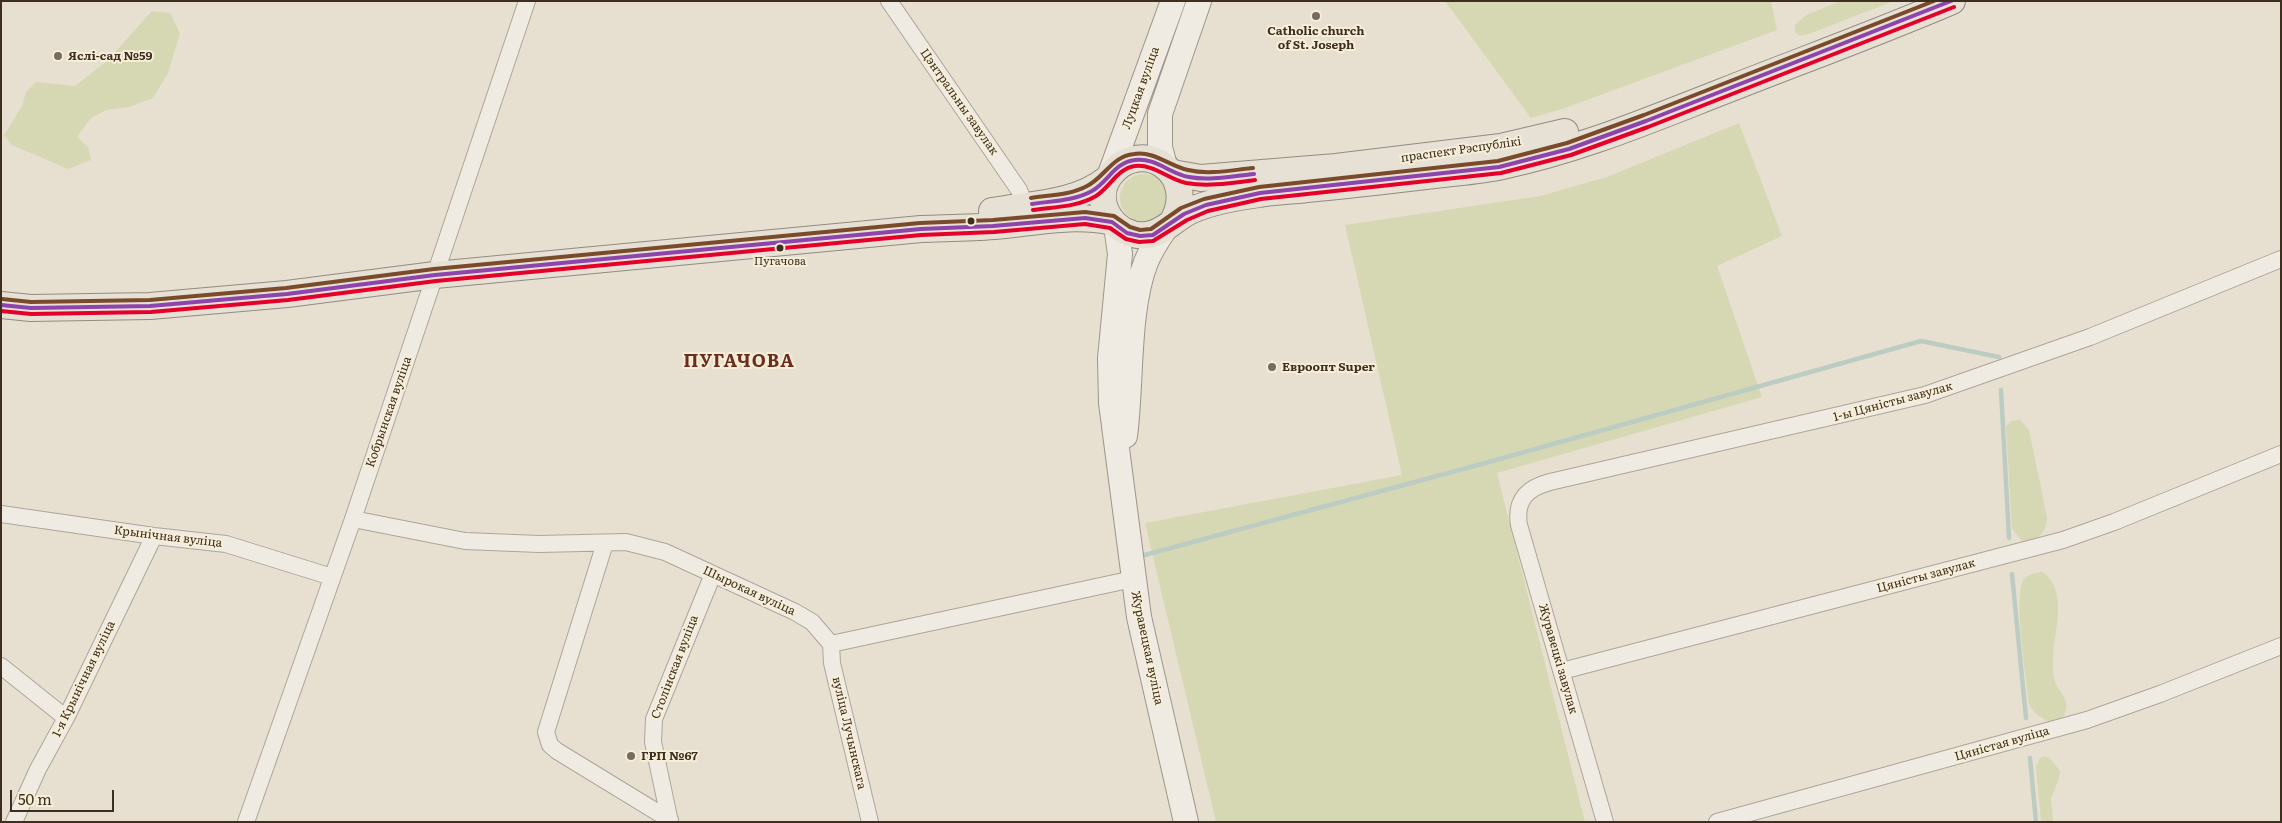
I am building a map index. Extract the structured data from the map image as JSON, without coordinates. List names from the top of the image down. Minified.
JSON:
{"streets":{"main road":["праспект Рэспублікі"],"street":["Луцкая вуліца","Цэнтральны завулак","1-ы Цяністы завулак","Кобрынская вуліца","Крынічная вуліца","Цяністы завулак","Шырокая вуліца","Журавецкая вуліца","Журавецкі завулак","Столінская вуліца","1-я Крынічная вуліца","вуліца Лучынскага","Цяністая вуліца"]},"crossings":[["Луцкая вуліца","праспект Рэспублікі"],["Луцкая вуліца","Журавецкая вуліца"],["Цэнтральны завулак","праспект Рэспублікі"],["праспект Рэспублікі","Журавецкая вуліца"],["1-ы Цяністы завулак","Журавецкі завулак"],["Кобрынская вуліца","Крынічная вуліца"],["Кобрынская вуліца","Шырокая вуліца"],["Крынічная вуліца","1-я Крынічная вуліца"],["Цяністы завулак","Журавецкі завулак"],["Шырокая вуліца","Столінская вуліца"],["Шырокая вуліца","вуліца Лучынскага"]],"districts":["ПУГАЧОВА"],"places":["Catholic church of St. Joseph","Яслі-сад №59","Пугачова","Евроопт Super","ГРП №67"],"scale_bar":"50 m"}
